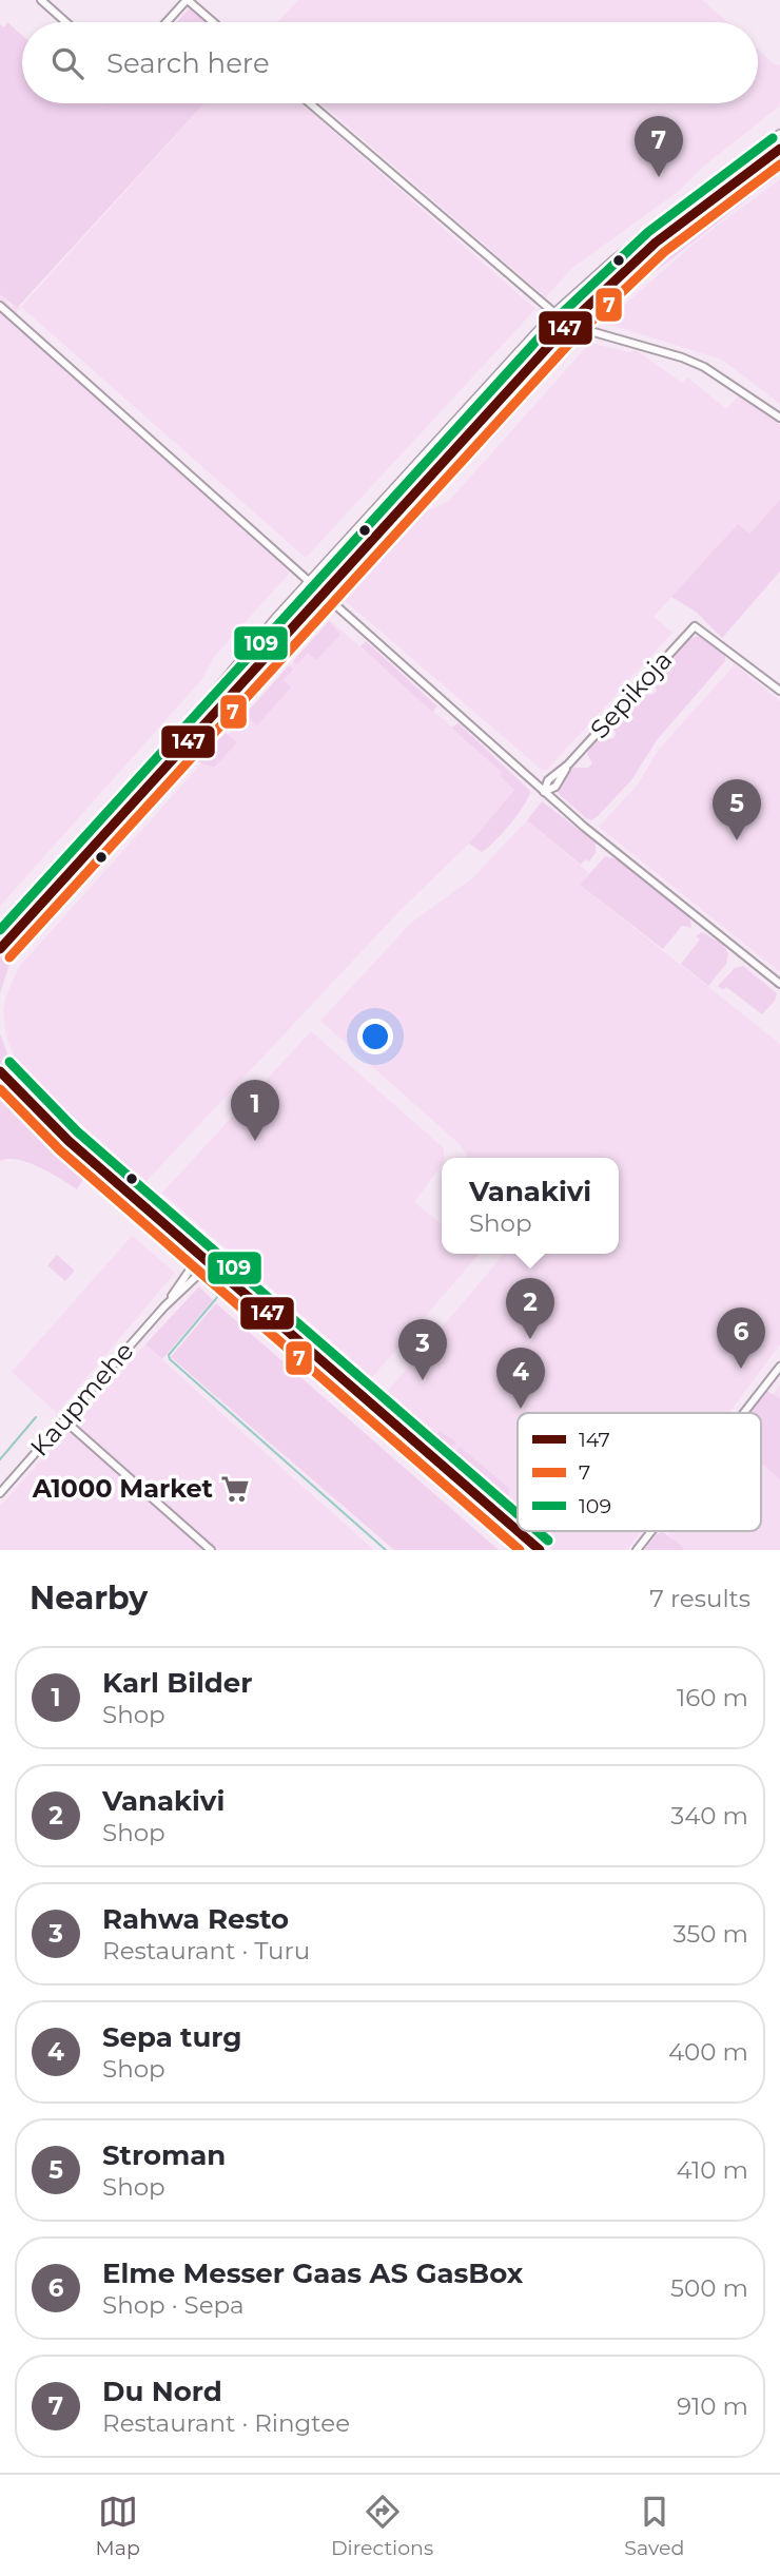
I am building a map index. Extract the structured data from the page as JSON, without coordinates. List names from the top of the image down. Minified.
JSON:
{"streets":{"street":["Sepikoja","Kaupmehe"]},"places":{"supermarket":["A1000 Market"]},"lines":["transit line 109","transit line 147","transit line 7"],"legend":["147","7","109"],"page":{"search":"Search here","pins":["7","5","1","2","6","3","4"],"popup":["Vanakivi","Shop"],"heading":["Nearby","7 results"],"list":[{"mark":"1","name":"Karl Bilder","note":"Shop","value":"160 m"},{"mark":"2","name":"Vanakivi","note":"Shop","value":"340 m"},{"mark":"3","name":"Rahwa Resto","note":"Restaurant · Turu","value":"350 m"},{"mark":"4","name":"Sepa turg","note":"Shop","value":"400 m"},{"mark":"5","name":"Stroman","note":"Shop","value":"410 m"},{"mark":"6","name":"Elme Messer Gaas AS GasBox","note":"Shop · Sepa","value":"500 m"},{"mark":"7","name":"Du Nord","note":"Restaurant · Ringtee","value":"910 m"}],"nav":["Map","Directions","Saved"]}}
